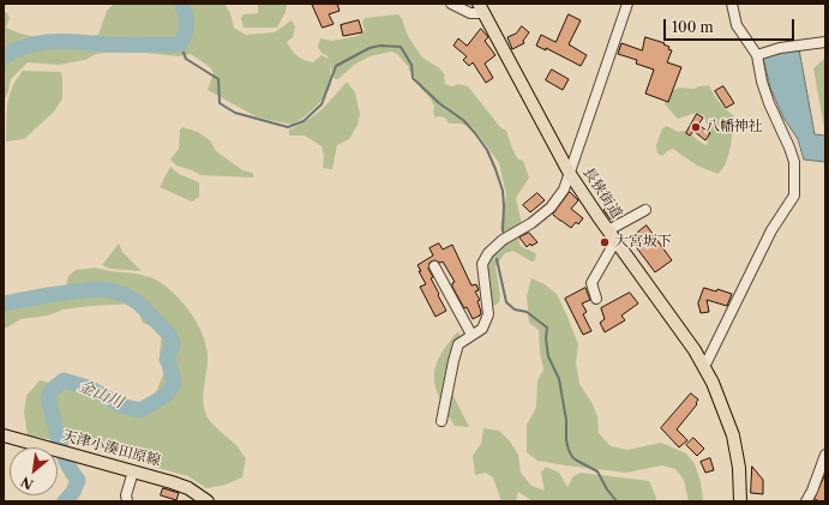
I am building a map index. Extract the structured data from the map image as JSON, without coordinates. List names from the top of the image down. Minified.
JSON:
{"streets":{"main road":["長狭街道","天津小湊田原線"]},"water":["金山川"],"places":["八幡神社","大宮坂下"],"scale_bar":"100 m","north":"bottom left"}
